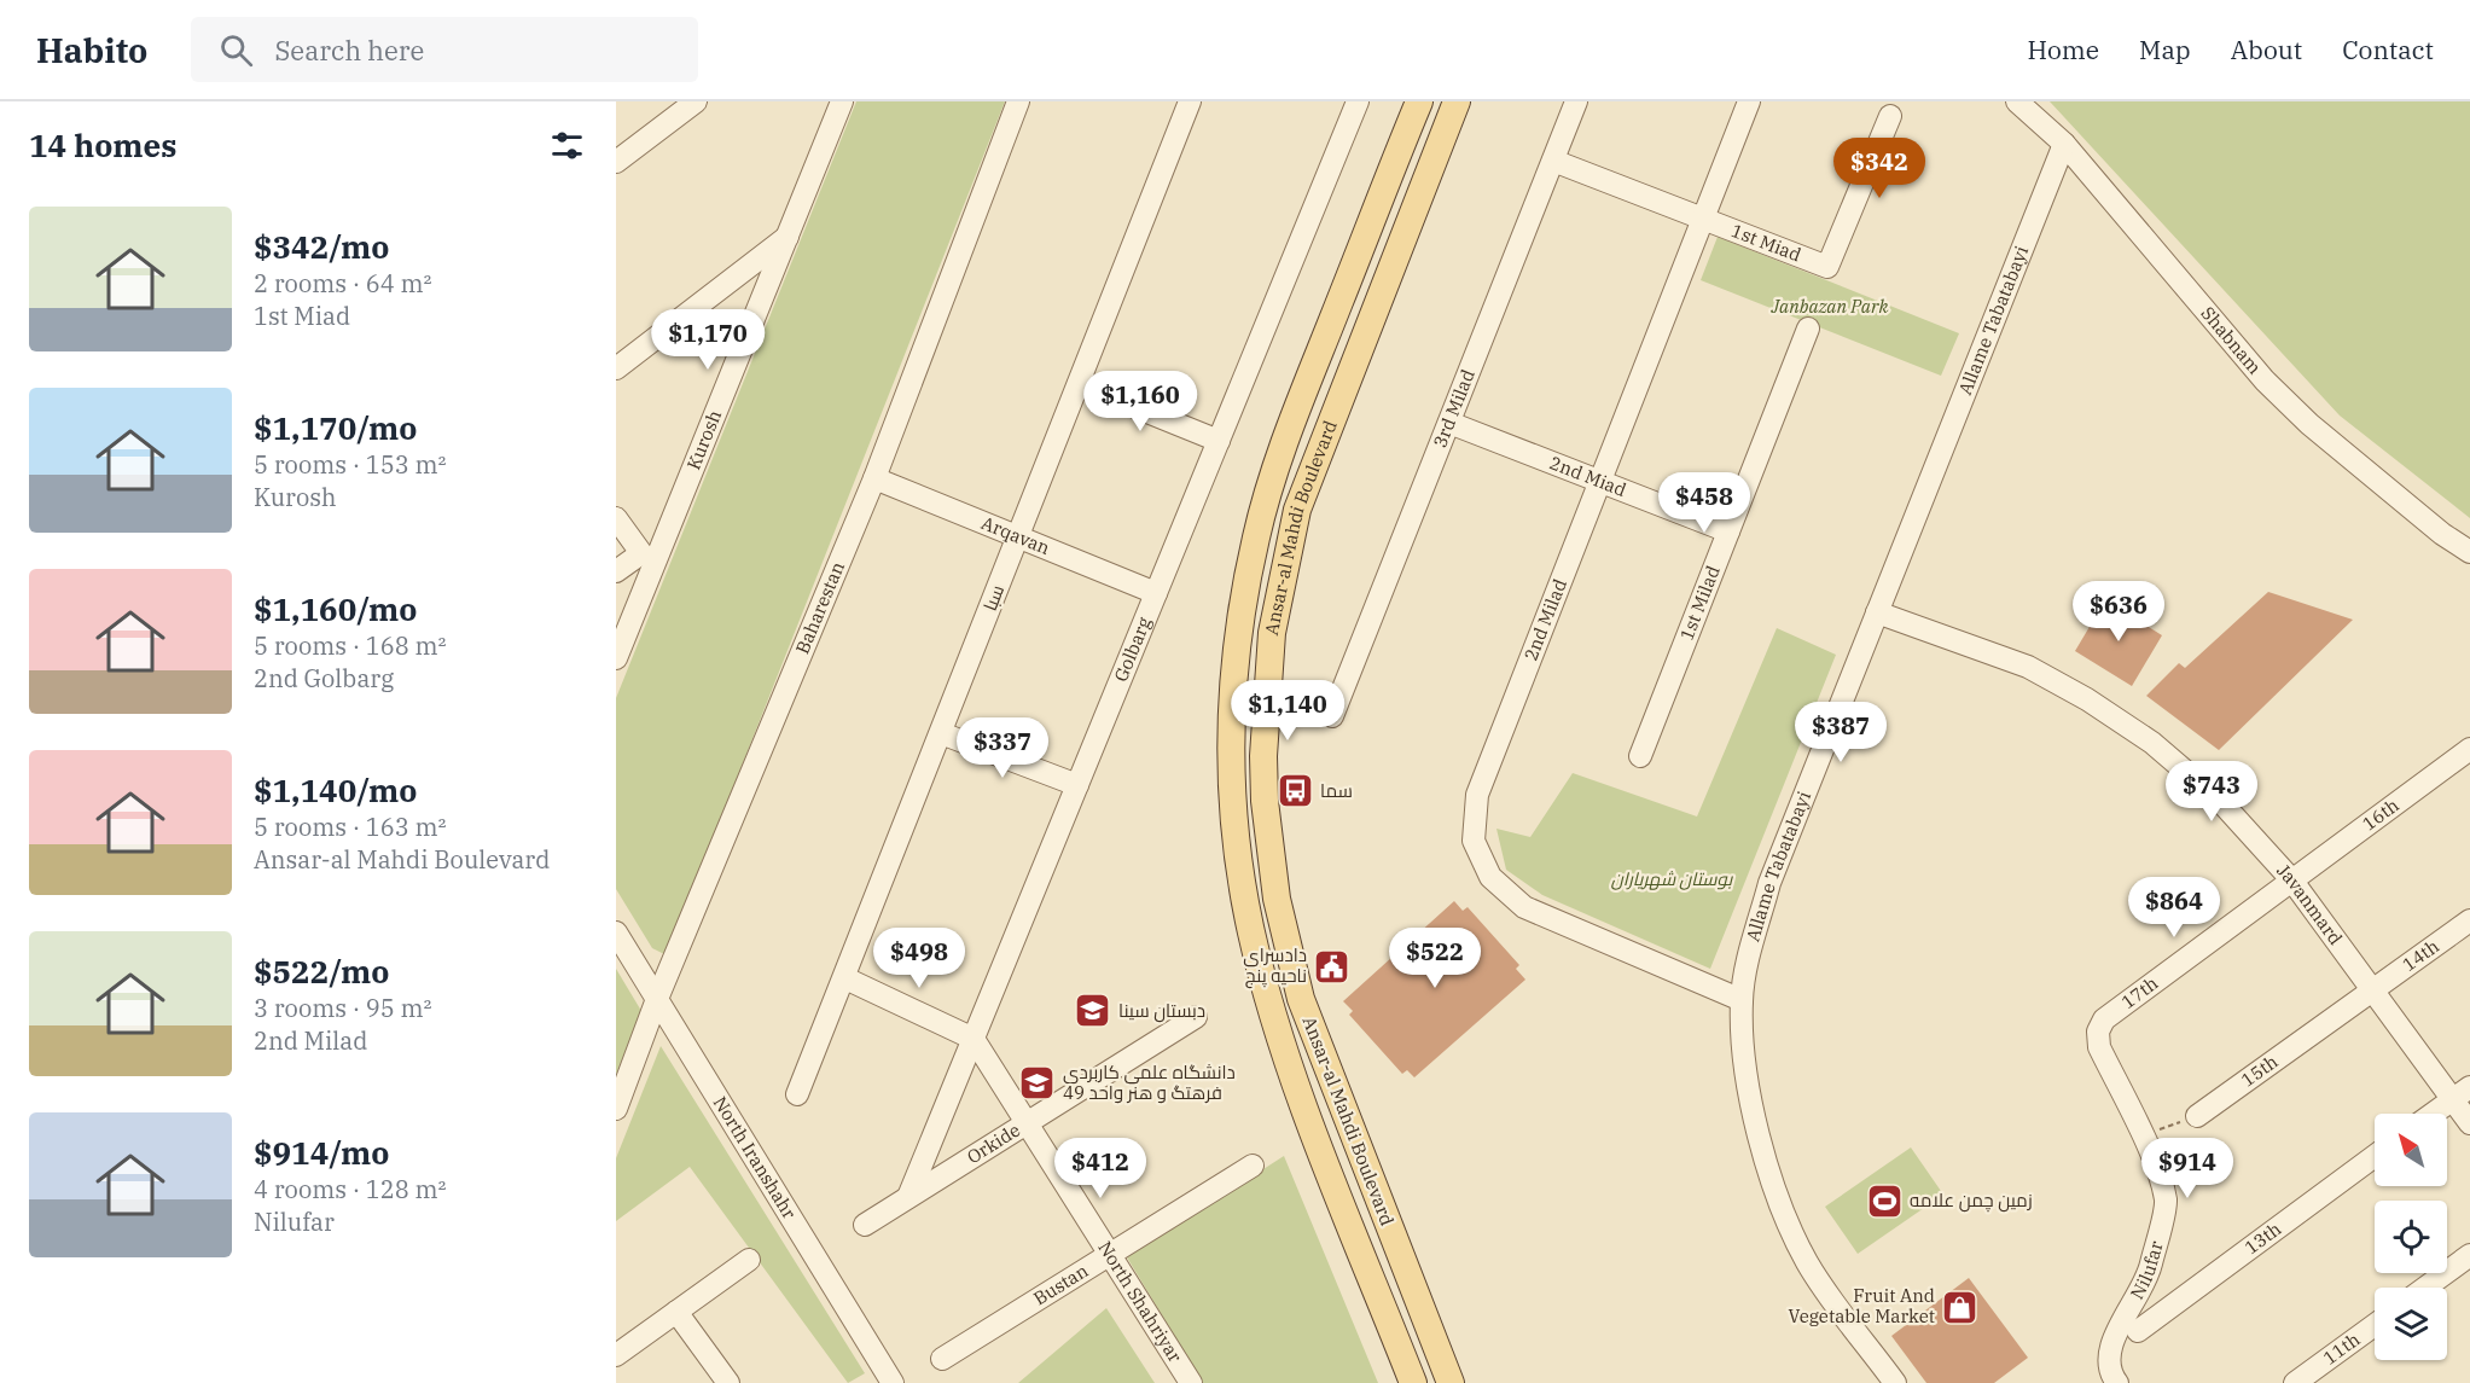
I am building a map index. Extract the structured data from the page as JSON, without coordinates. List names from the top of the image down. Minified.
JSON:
{"streets":{"main road":["Ansar-al Mahdi Boulevard"],"street":["1st Miad","Allame Tabatabayi","Shabnam","3rd Milad","Kurosh","2nd Miad","Arqavan","سبا","1st Milad","Baharestan","2nd Milad","Golbarg","16th","Javanmard","14th","17th","15th","Orkide","North Iranshahr","13th","Nilufar","Bustan","North Shahriyar","11th"]},"crossings":[["1st Miad","3rd Milad"],["1st Miad","2nd Milad"],["Allame Tabatabayi","Shabnam"],["Allame Tabatabayi","2nd Milad"],["Allame Tabatabayi","Javanmard"],["3rd Milad","2nd Miad"],["2nd Miad","1st Milad"],["2nd Miad","2nd Milad"],["Arqavan","سبا"],["Arqavan","Baharestan"],["Arqavan","Golbarg"],["Baharestan","North Iranshahr"],["Golbarg","Orkide"],["Golbarg","North Shahriyar"],["16th","Javanmard"],["16th","17th"],["Javanmard","14th"],["Javanmard","17th"],["Javanmard","15th"],["14th","15th"],["17th","Nilufar"],["Orkide","North Shahriyar"],["Bustan","North Shahriyar"]],"parks":["Janbazan Park","بوستان شهریاران"],"places":{"bus stop":["سما"],"public building":["دادسرای ناحیه پنج"],"school or university":["دبستان سینا","دانشگاه علمی کاربردی فرهتگ و هنر واحد 49"],"sports":["زمین چمن علامه"],"shop":["Fruit And Vegetable Market"]},"north":"top left","page":{"header":"Habito","search":"Search here","nav":["Home","Map","About","Contact"],"heading":"14 homes","price":["$342","$1,170","$1,160","$458","$636","$1,140","$387","$337","$743","$864","$498","$522","$412","$914"],"list":[{"name":"$342/mo","note":"2 rooms · 64 m² · 1st Miad"},{"name":"$1,170/mo","note":"5 rooms · 153 m² · Kurosh"},{"name":"$1,160/mo","note":"5 rooms · 168 m² · 2nd Golbarg"},{"name":"$1,140/mo","note":"5 rooms · 163 m² · Ansar-al Mahdi Boulevard"},{"name":"$522/mo","note":"3 rooms · 95 m² · 2nd Milad"},{"name":"$914/mo","note":"4 rooms · 128 m² · Nilufar"}]}}
